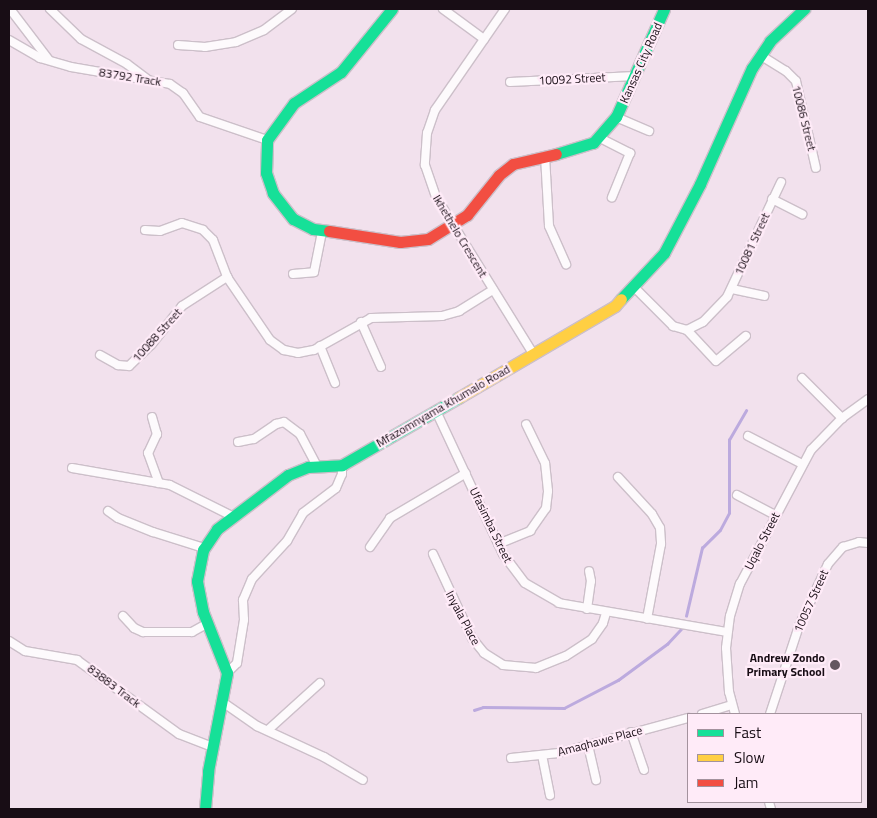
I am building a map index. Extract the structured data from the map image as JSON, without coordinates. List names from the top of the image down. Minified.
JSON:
{"streets":{"street":["Kansas City Road","83792 Track","10092 Street","10086 Street","Ikhethelo Crescent","10081 Street","10088 Street","Mfazomnyama Khumalo Road","Ufasimba Street","Uqalo Street","10057 Street","Inyala Place","83883 Track","Amaqhawe Place"]},"crossings":[["Kansas City Road","83792 Track"],["Kansas City Road","10092 Street"],["Kansas City Road","Ikhethelo Crescent"],["10086 Street","Mfazomnyama Khumalo Road"],["Ikhethelo Crescent","Mfazomnyama Khumalo Road"],["Mfazomnyama Khumalo Road","Ufasimba Street"],["Ufasimba Street","Uqalo Street"],["Ufasimba Street","Inyala Place"]],"places":["Andrew Zondo Primary School"],"legend":["Fast","Slow","Jam"]}
